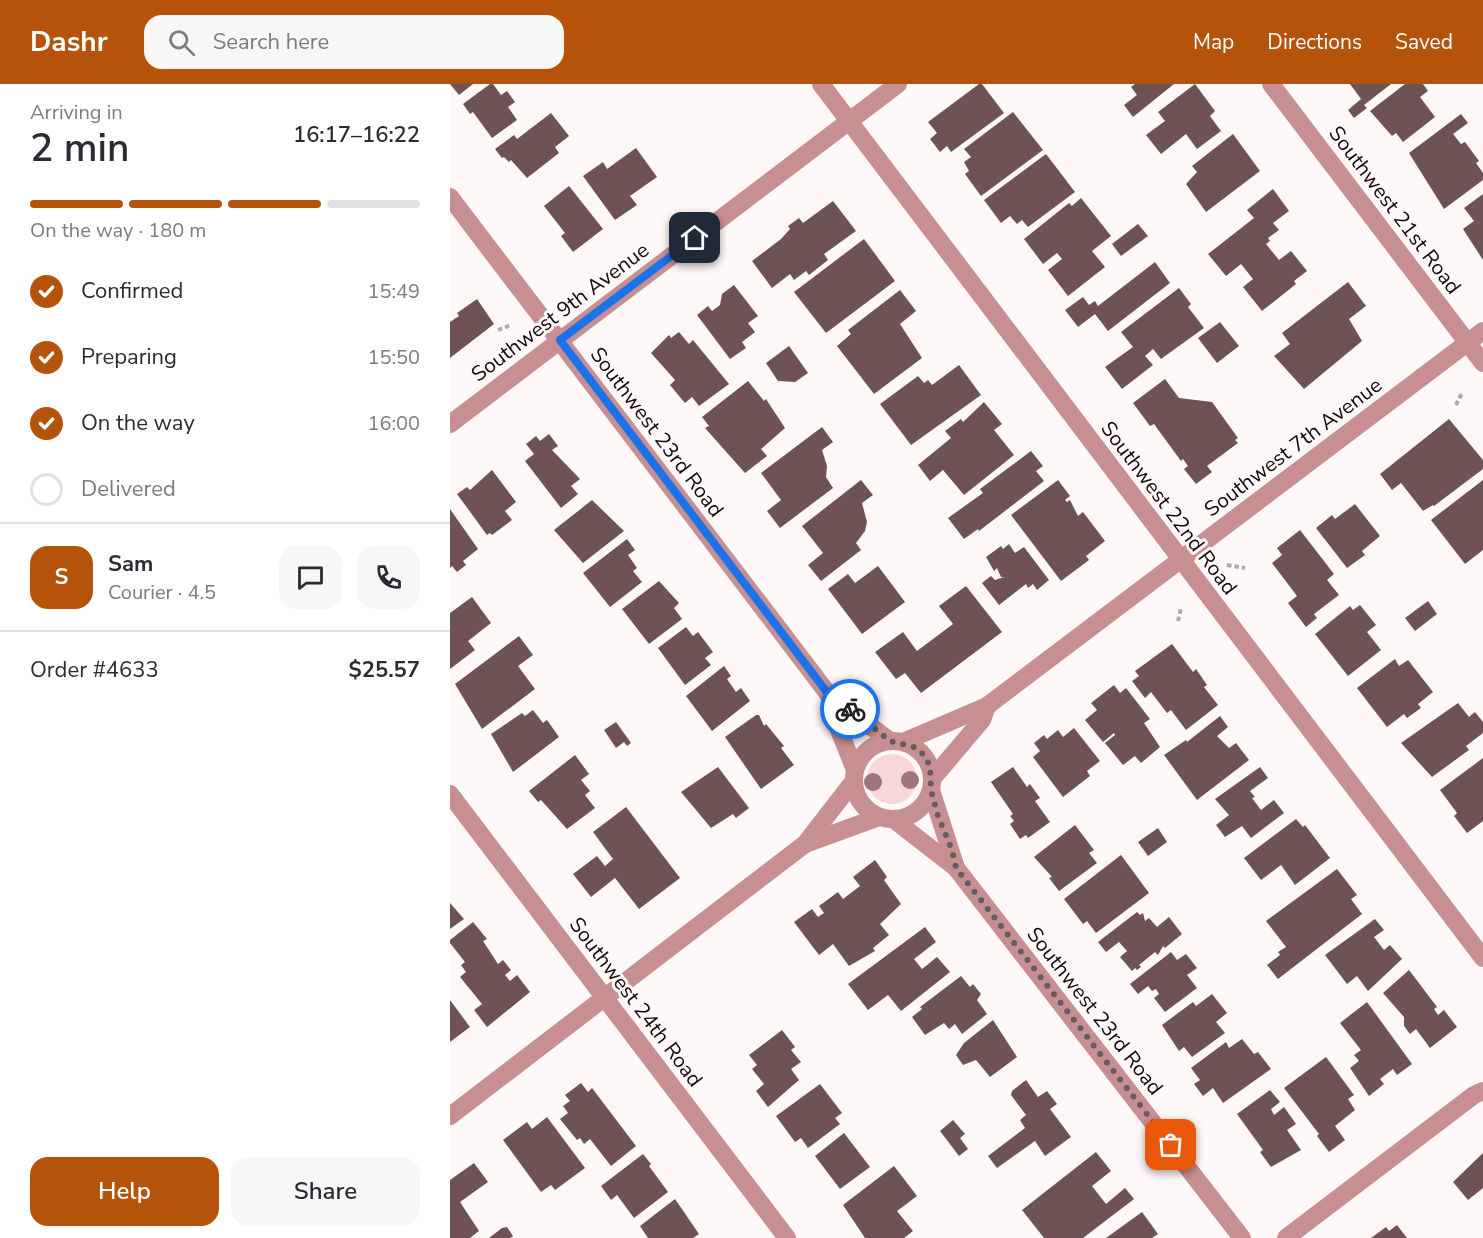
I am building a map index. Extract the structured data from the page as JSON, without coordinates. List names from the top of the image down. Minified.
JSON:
{"streets":{"street":["Southwest 21st Road","Southwest 9th Avenue","Southwest 23rd Road","Southwest 7th Avenue","Southwest 22nd Road","Southwest 24th Road"]},"crossings":[["Southwest 21st Road","Southwest 7th Avenue"],["Southwest 9th Avenue","Southwest 23rd Road"],["Southwest 9th Avenue","Southwest 22nd Road"],["Southwest 23rd Road","Southwest 7th Avenue"],["Southwest 7th Avenue","Southwest 22nd Road"]],"page":{"header":"Dashr","search":"Search here","nav":["Map","Directions","Saved"],"heading":["2 min","Arriving in","16:17–16:22"],"panel":["Sam","Courier · 4.5","Order #4633","$25.57"],"bar":"On the way · 180 m","list":[["Confirmed","15:49"],["Preparing","15:50"],["On the way","16:00"],"Delivered"],"round":"S","buttons":["Help","Share"]}}
